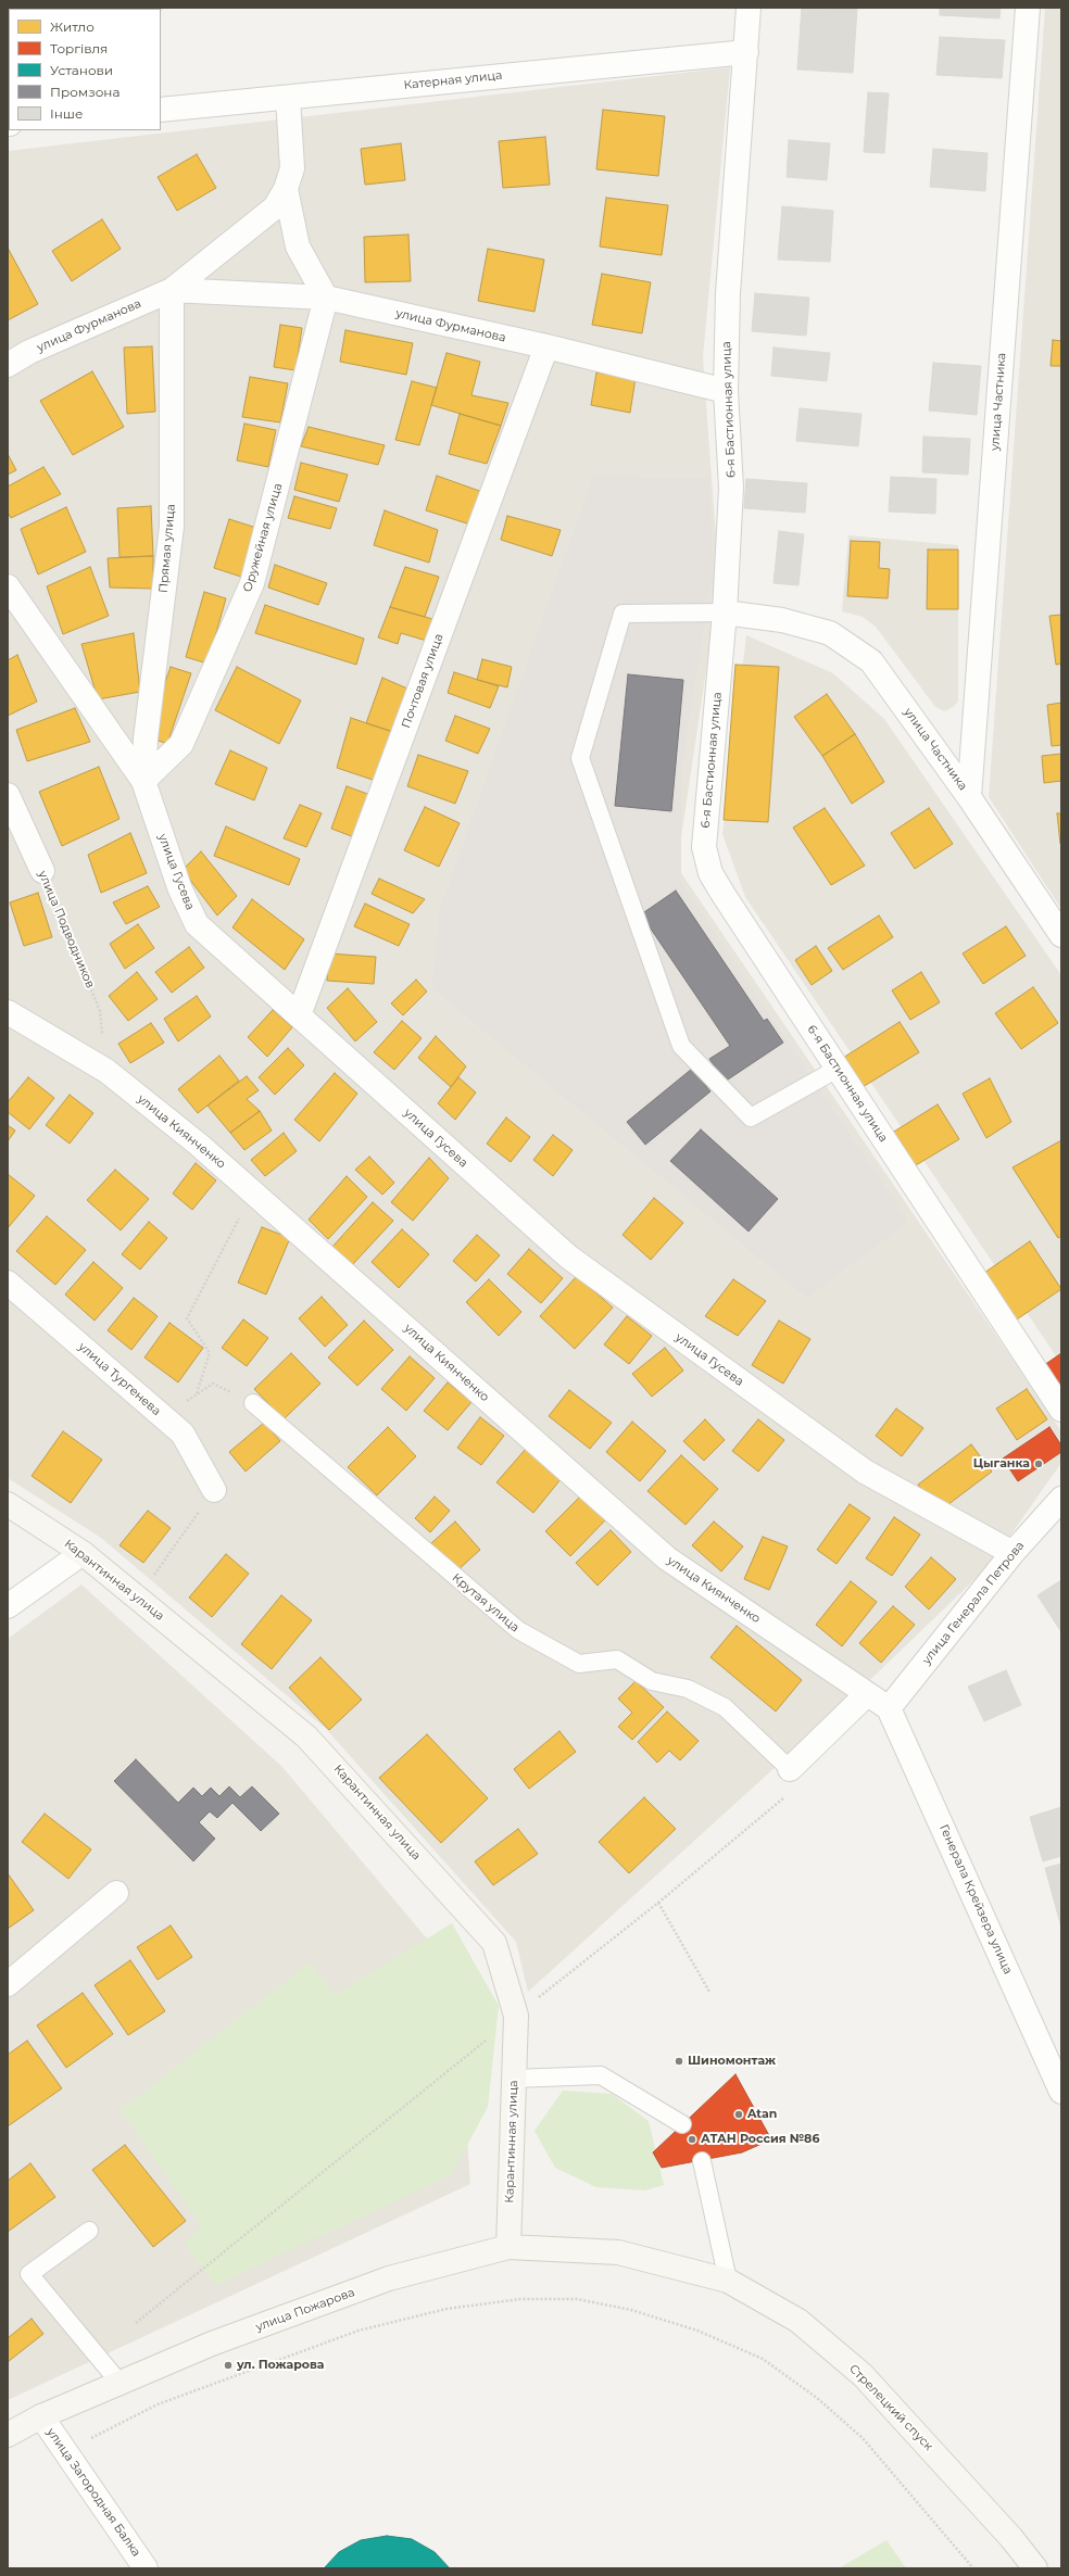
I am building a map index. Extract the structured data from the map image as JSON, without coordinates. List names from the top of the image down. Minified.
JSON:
{"streets":{"main road":["Карантинная улица","улица Пожарова","Стрелецкий спуск"],"street":["Катерная улица","улица Фурманова","улица Частника","6-я Бастионная улица","Оружейная улица","Прямая улица","Почтовая улица","улица Гусева","улица Подводников","улица Киянченко","улица Тургенева","улица Генерала Петрова","Генерала Крейзера улица","улица Загородная Балка"],"lane":["Крутая улица"]},"crossings":[["Катерная улица","улица Фурманова"],["Катерная улица","6-я Бастионная улица"],["улица Фурманова","6-я Бастионная улица"],["улица Фурманова","Оружейная улица"],["улица Фурманова","Прямая улица"],["улица Фурманова","Почтовая улица"],["улица Частника","6-я Бастионная улица"],["Оружейная улица","Прямая улица"],["Оружейная улица","улица Гусева"],["Прямая улица","улица Гусева"],["Почтовая улица","улица Гусева"],["улица Гусева","улица Генерала Петрова"],["улица Подводников","улица Киянченко"],["улица Киянченко","улица Генерала Петрова"],["улица Киянченко","Генерала Крейзера улица"],["Карантинная улица","улица Пожарова"],["улица Генерала Петрова","Генерала Крейзера улица"],["улица Пожарова","Стрелецкий спуск"],["улица Пожарова","улица Загородная Балка"]],"places":["Цыганка","Шиномонтаж","Atan","АТАН Россия №86","ул. Пожарова"],"legend":["Житло","Торгівля","Установи","Промзона","Інше"]}
